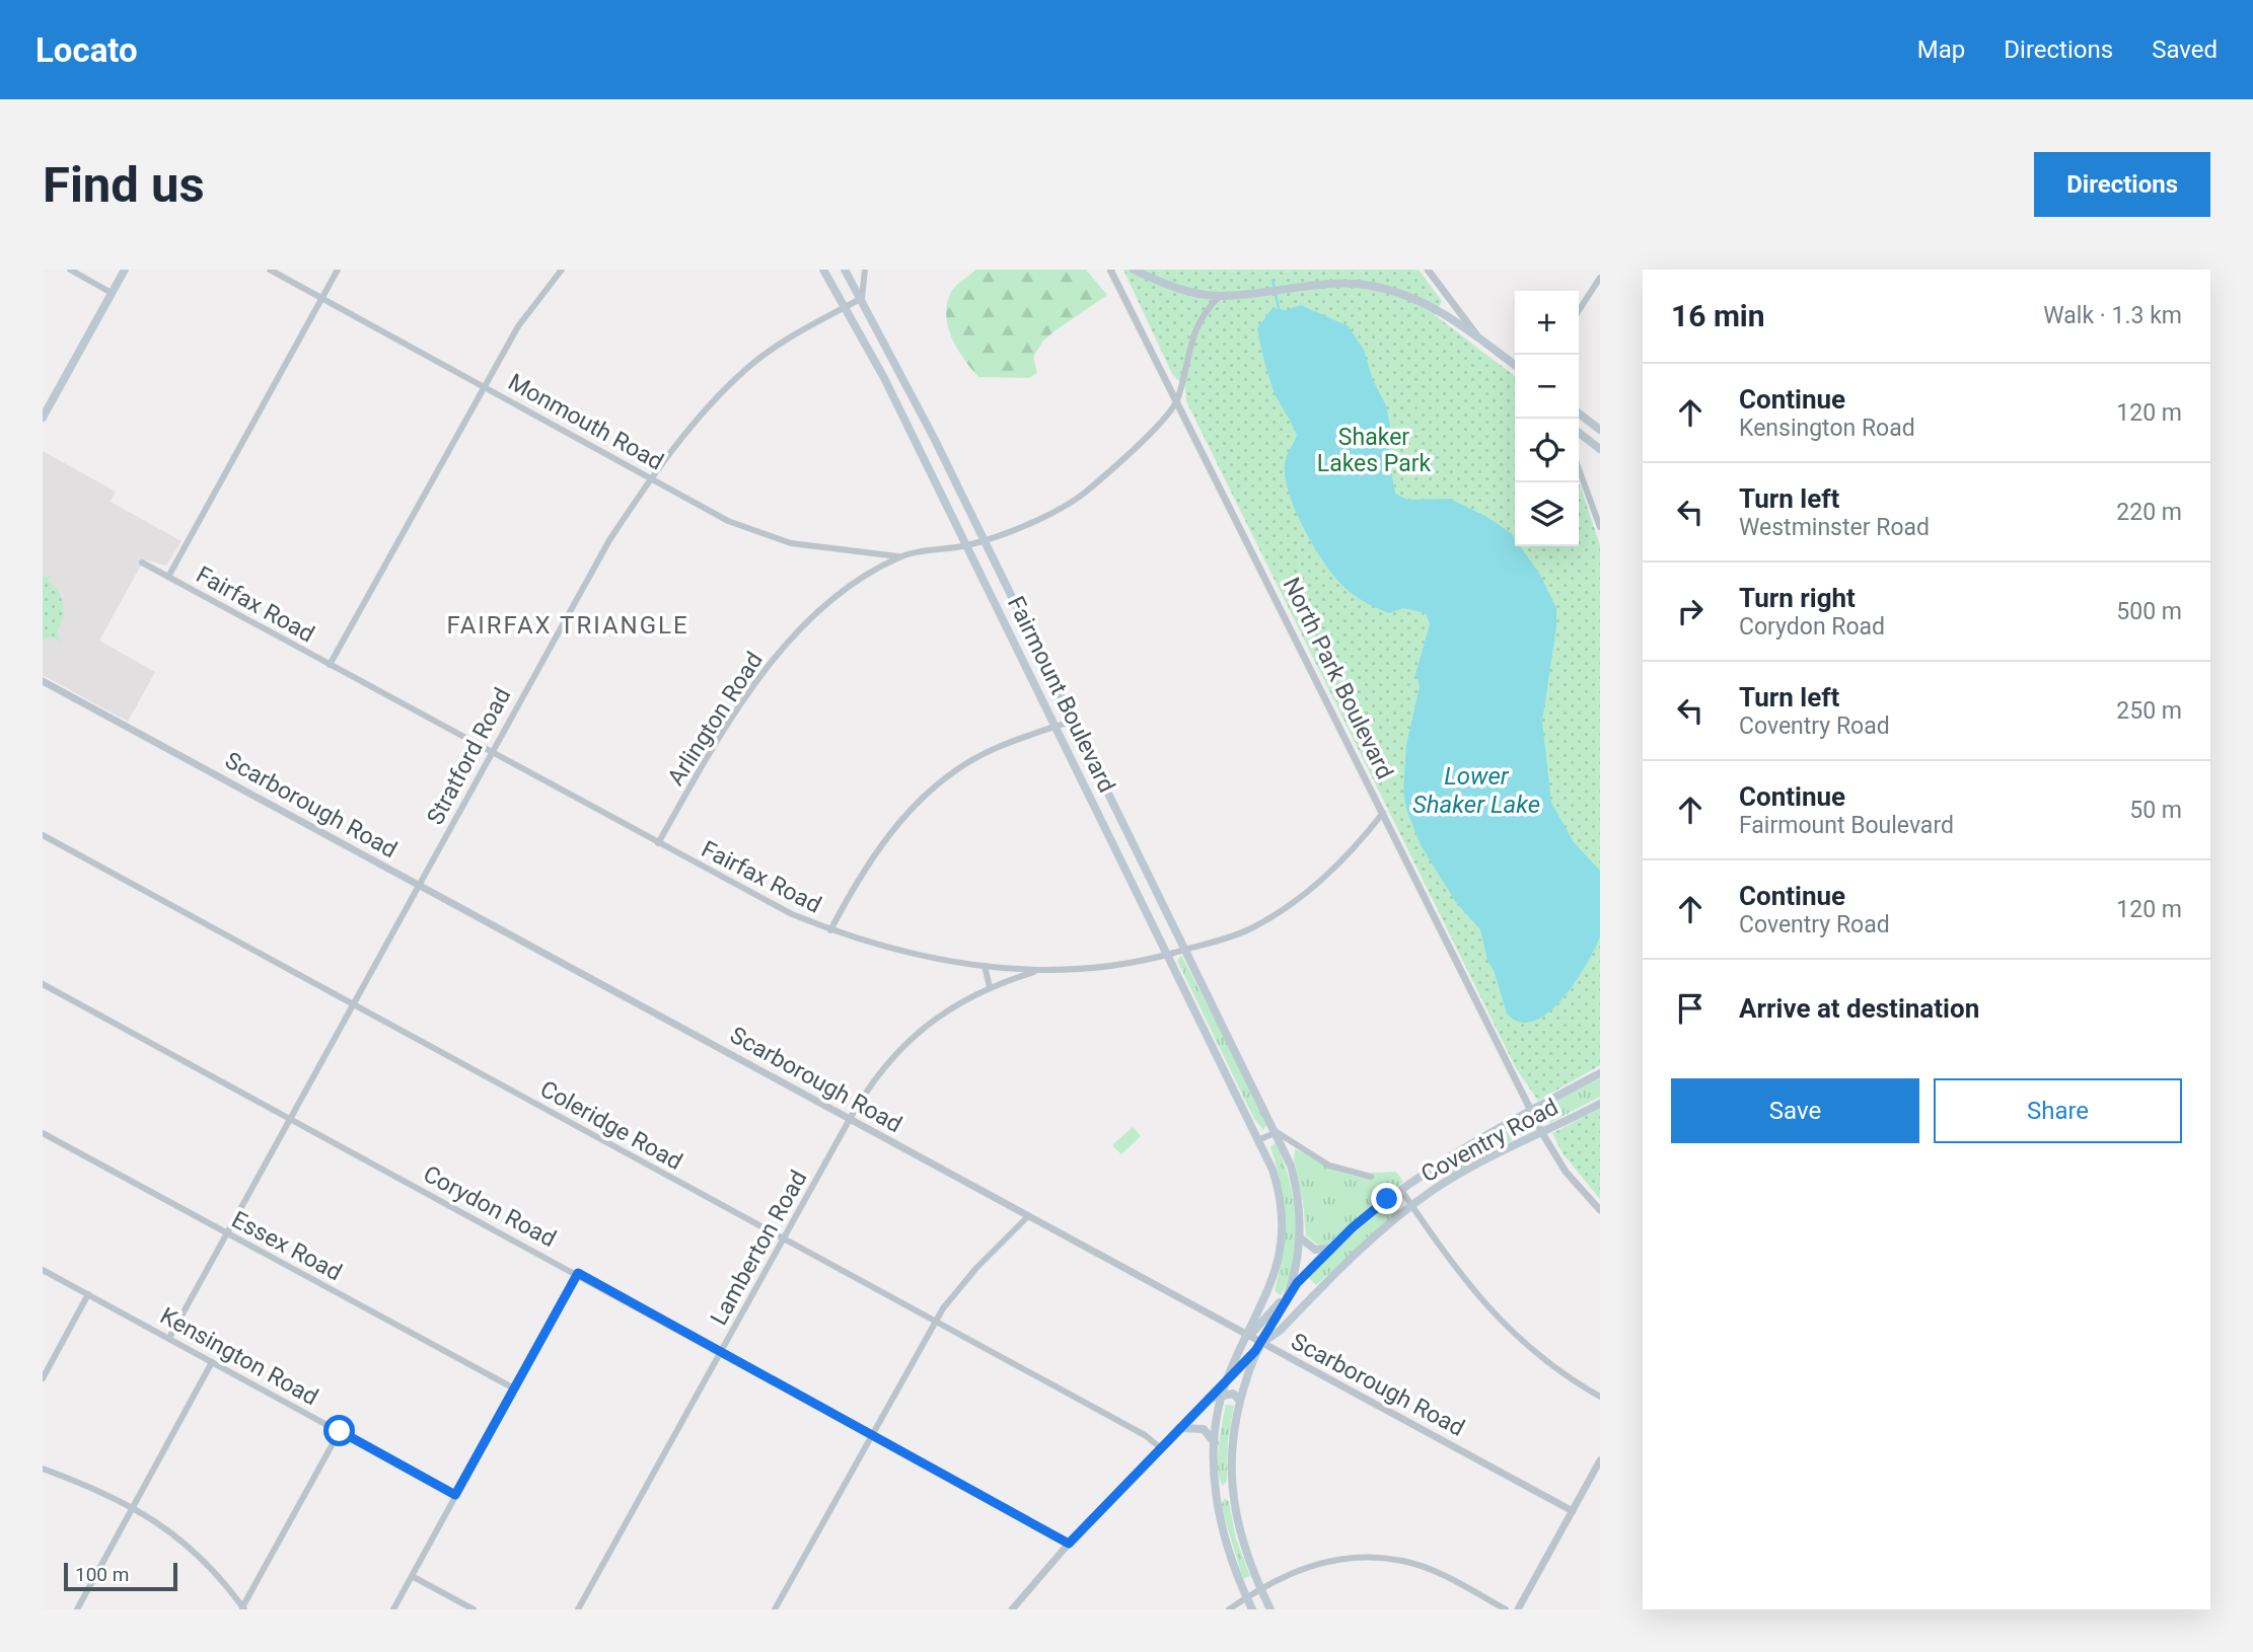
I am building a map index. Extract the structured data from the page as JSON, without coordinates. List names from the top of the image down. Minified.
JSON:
{"streets":{"main road":["Fairmount Boulevard","Coventry Road"],"street":["Monmouth Road","Fairfax Road","North Park Boulevard","Arlington Road","Stratford Road","Scarborough Road","Coleridge Road","Corydon Road","Essex Road","Lamberton Road","Kensington Road"]},"crossings":[["Monmouth Road","Arlington Road"],["Monmouth Road","Stratford Road"],["Fairfax Road","North Park Boulevard"],["Fairfax Road","Fairmount Boulevard"],["Fairfax Road","Arlington Road"],["Fairfax Road","Stratford Road"],["Fairfax Road","Lamberton Road"],["North Park Boulevard","Arlington Road"],["North Park Boulevard","Coventry Road"],["Fairmount Boulevard","Arlington Road"],["Fairmount Boulevard","Stratford Road"],["Fairmount Boulevard","Scarborough Road"],["Fairmount Boulevard","Coventry Road"],["Stratford Road","Scarborough Road"],["Stratford Road","Coleridge Road"],["Stratford Road","Corydon Road"],["Stratford Road","Essex Road"],["Stratford Road","Kensington Road"],["Scarborough Road","Coventry Road"],["Scarborough Road","Lamberton Road"],["Coleridge Road","Coventry Road"],["Coleridge Road","Lamberton Road"],["Coventry Road","Corydon Road"],["Corydon Road","Lamberton Road"]],"districts":["FAIRFAX TRIANGLE"],"water":["Lower Shaker Lake"],"parks":["Shaker Lakes Park"],"scale_bar":"100 m","page":{"header":"Locato","nav":["Map","Directions","Saved"],"buttons":["Directions",["Save","Share"]],"title":"Find us","heading":["16 min","Walk · 1.3 km"],"map_buttons":["+","−"],"list":[["Continue","Kensington Road","120 m"],["Turn left","Westminster Road","220 m"],["Turn right","Corydon Road","500 m"],["Turn left","Coventry Road","250 m"],["Continue","Fairmount Boulevard","50 m"],["Continue","Coventry Road","120 m"],"Arrive at destination"],"scale":"100 m"}}
